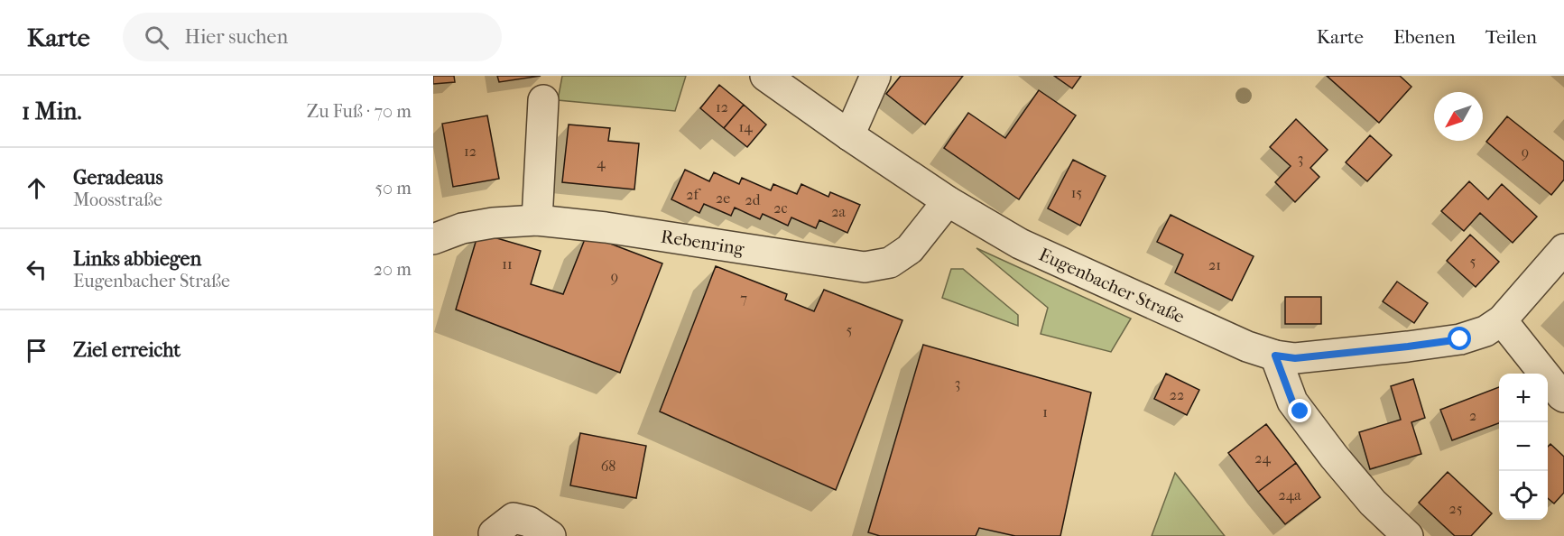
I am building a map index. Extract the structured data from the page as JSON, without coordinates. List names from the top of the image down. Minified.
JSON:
{"streets":{"street":["Rebenring","Eugenbacher Straße"]},"crossings":[["Rebenring","Eugenbacher Straße"]],"house_numbers":["12","14","12","9","3","4","15","2f","2e","2d","2c","2a","5","11","21","9","7","5","3","22","1","2","24","68","24a","25"],"north":"bottom left","page":{"header":"Karte","search":"Hier suchen","nav":["Karte","Ebenen","Teilen"],"heading":["1 Min.","Zu Fuß · 70 m"],"list":[["Geradeaus","Moosstraße","50 m"],["Links abbiegen","Eugenbacher Straße","20 m"],"Ziel erreicht"],"map_buttons":["+","−"]}}
